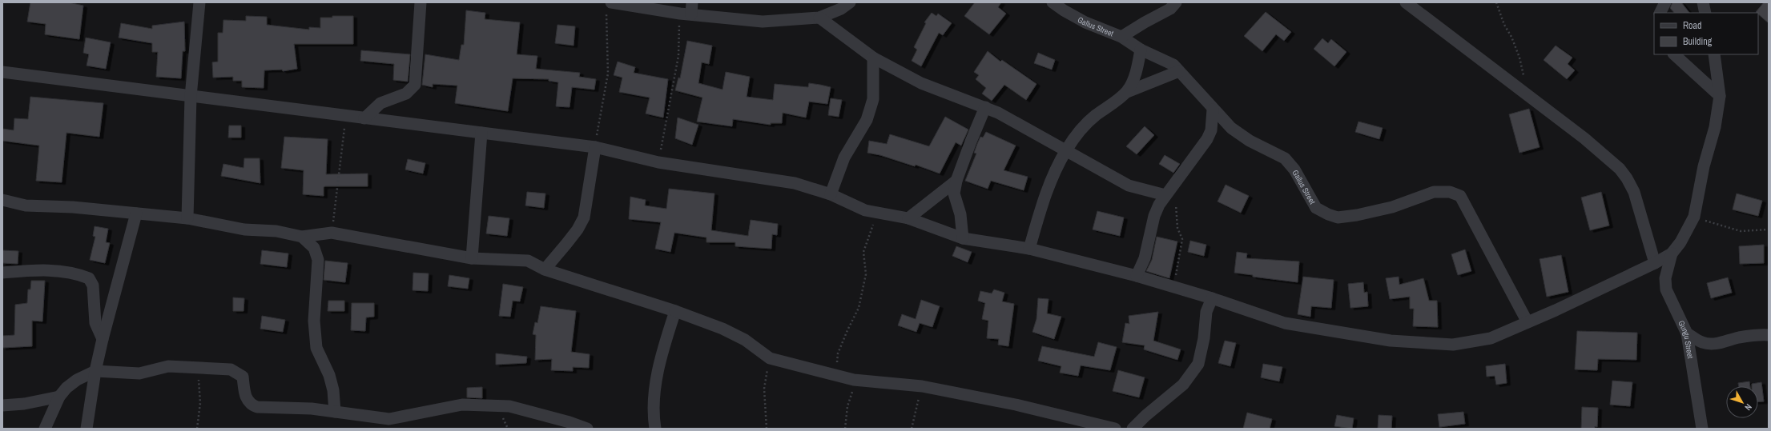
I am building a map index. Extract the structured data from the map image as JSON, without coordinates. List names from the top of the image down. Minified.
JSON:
{"streets":{"street":["Gallus Street","Gungu Street"]},"legend":["Road","Building"],"north":"bottom right"}
